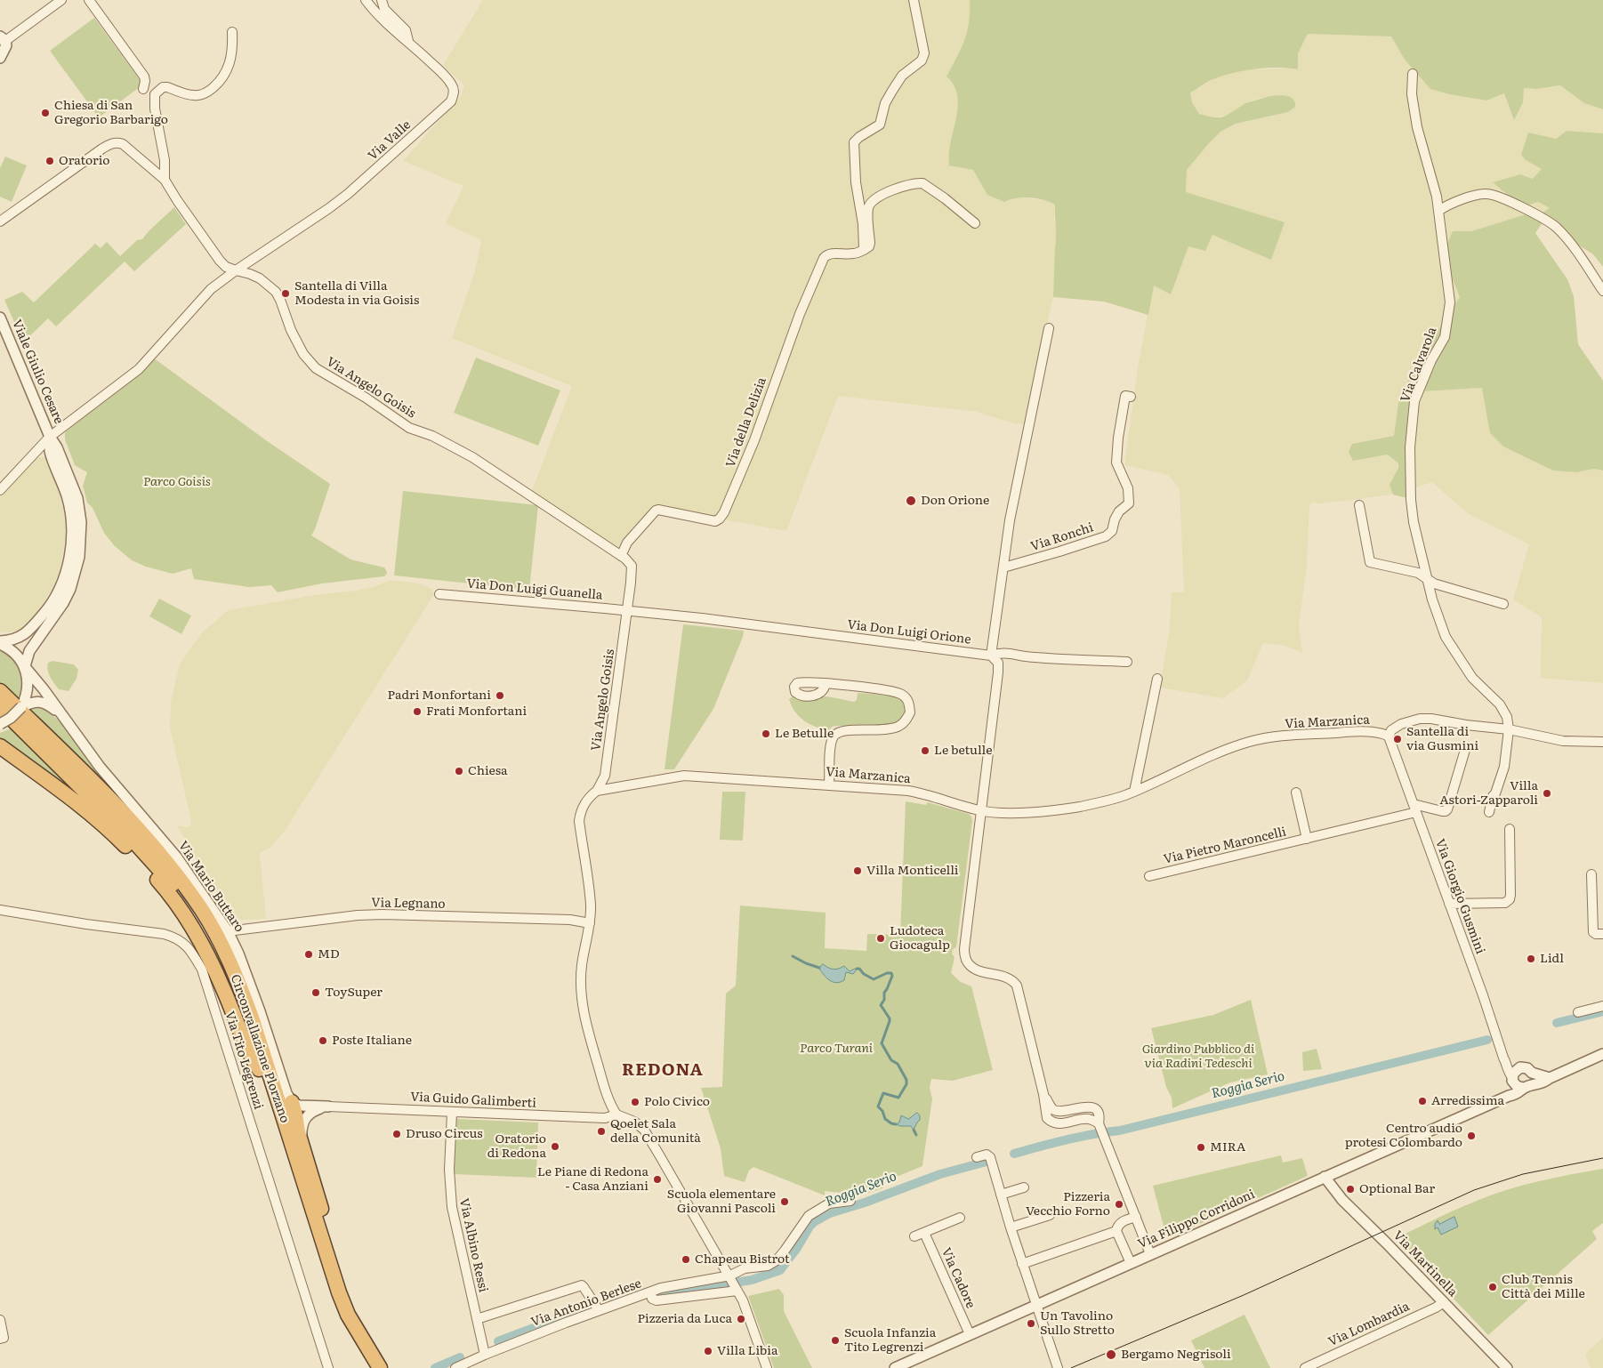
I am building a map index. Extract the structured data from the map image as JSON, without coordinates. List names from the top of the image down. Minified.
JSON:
{"streets":{"highway":["Circonvallazione Plorzano"],"street":["Via Valle","Via Calvarola","Viale Giulio Cesare","Via Angelo Goisis","Via della Delizia","Via Ronchi","Via Don Luigi Guanella","Via Don Luigi Orione","Via Marzanica","Via Pietro Maroncelli","Via Mario Buttaro","Via Giorgio Gusmini","Via Legnano","Via Tito Legrenzi","Via Guido Galimberti","Via Filippo Corridoni","Via Albino Ressi","Via Martinella","Via Cadore","Via Antonio Berlese","Via Lombardia"]},"crossings":[["Via Valle","Via Angelo Goisis"],["Viale Giulio Cesare","Via Mario Buttaro"],["Via Angelo Goisis","Via della Delizia"],["Via Angelo Goisis","Via Don Luigi Guanella"],["Via Angelo Goisis","Via Don Luigi Orione"],["Via Angelo Goisis","Via Marzanica"],["Via Angelo Goisis","Via Legnano"],["Via Angelo Goisis","Via Guido Galimberti"],["Via Don Luigi Guanella","Via Don Luigi Orione"],["Via Marzanica","Via Giorgio Gusmini"],["Via Pietro Maroncelli","Via Giorgio Gusmini"],["Via Mario Buttaro","Via Legnano"],["Via Giorgio Gusmini","Via Filippo Corridoni"],["Via Guido Galimberti","Via Albino Ressi"],["Via Filippo Corridoni","Via Martinella"],["Via Filippo Corridoni","Via Cadore"],["Via Albino Ressi","Via Antonio Berlese"],["Via Martinella","Via Lombardia"]],"districts":["REDONA"],"water":["Roggia Serio"],"parks":["Parco Goisis","Parco Turani","Giardino Pubblico di via Radini Tedeschi"],"places":["Chiesa di San Gregorio Barbarigo","Oratorio","Santella di Villa Modesta in via Goisis","Don Orione","Padri Monfortani","Frati Monfortani","Le Betulle","Santella di via Gusmini","Le betulle","Chiesa","Villa Astori-Zapparoli","Villa Monticelli","Ludoteca Giocagulp","MD","Lidl","ToySuper","Poste Italiane","Arredissima","Polo Civico","Qoelet Sala della Comunità","Druso Circus","Centro audio protesi Colombardo","Oratorio di Redona","MIRA","Le Piane di Redona - Casa Anziani","Optional Bar","Scuola elementare Giovanni Pascoli","Pizzeria Vecchio Forno","Chapeau Bistrot","Club Tennis Città dei Mille","Pizzeria da Luca","Un Tavolino Sullo Stretto","Scuola Infanzia Tito Legrenzi","Villa Libia","Bergamo Negrisoli"]}
